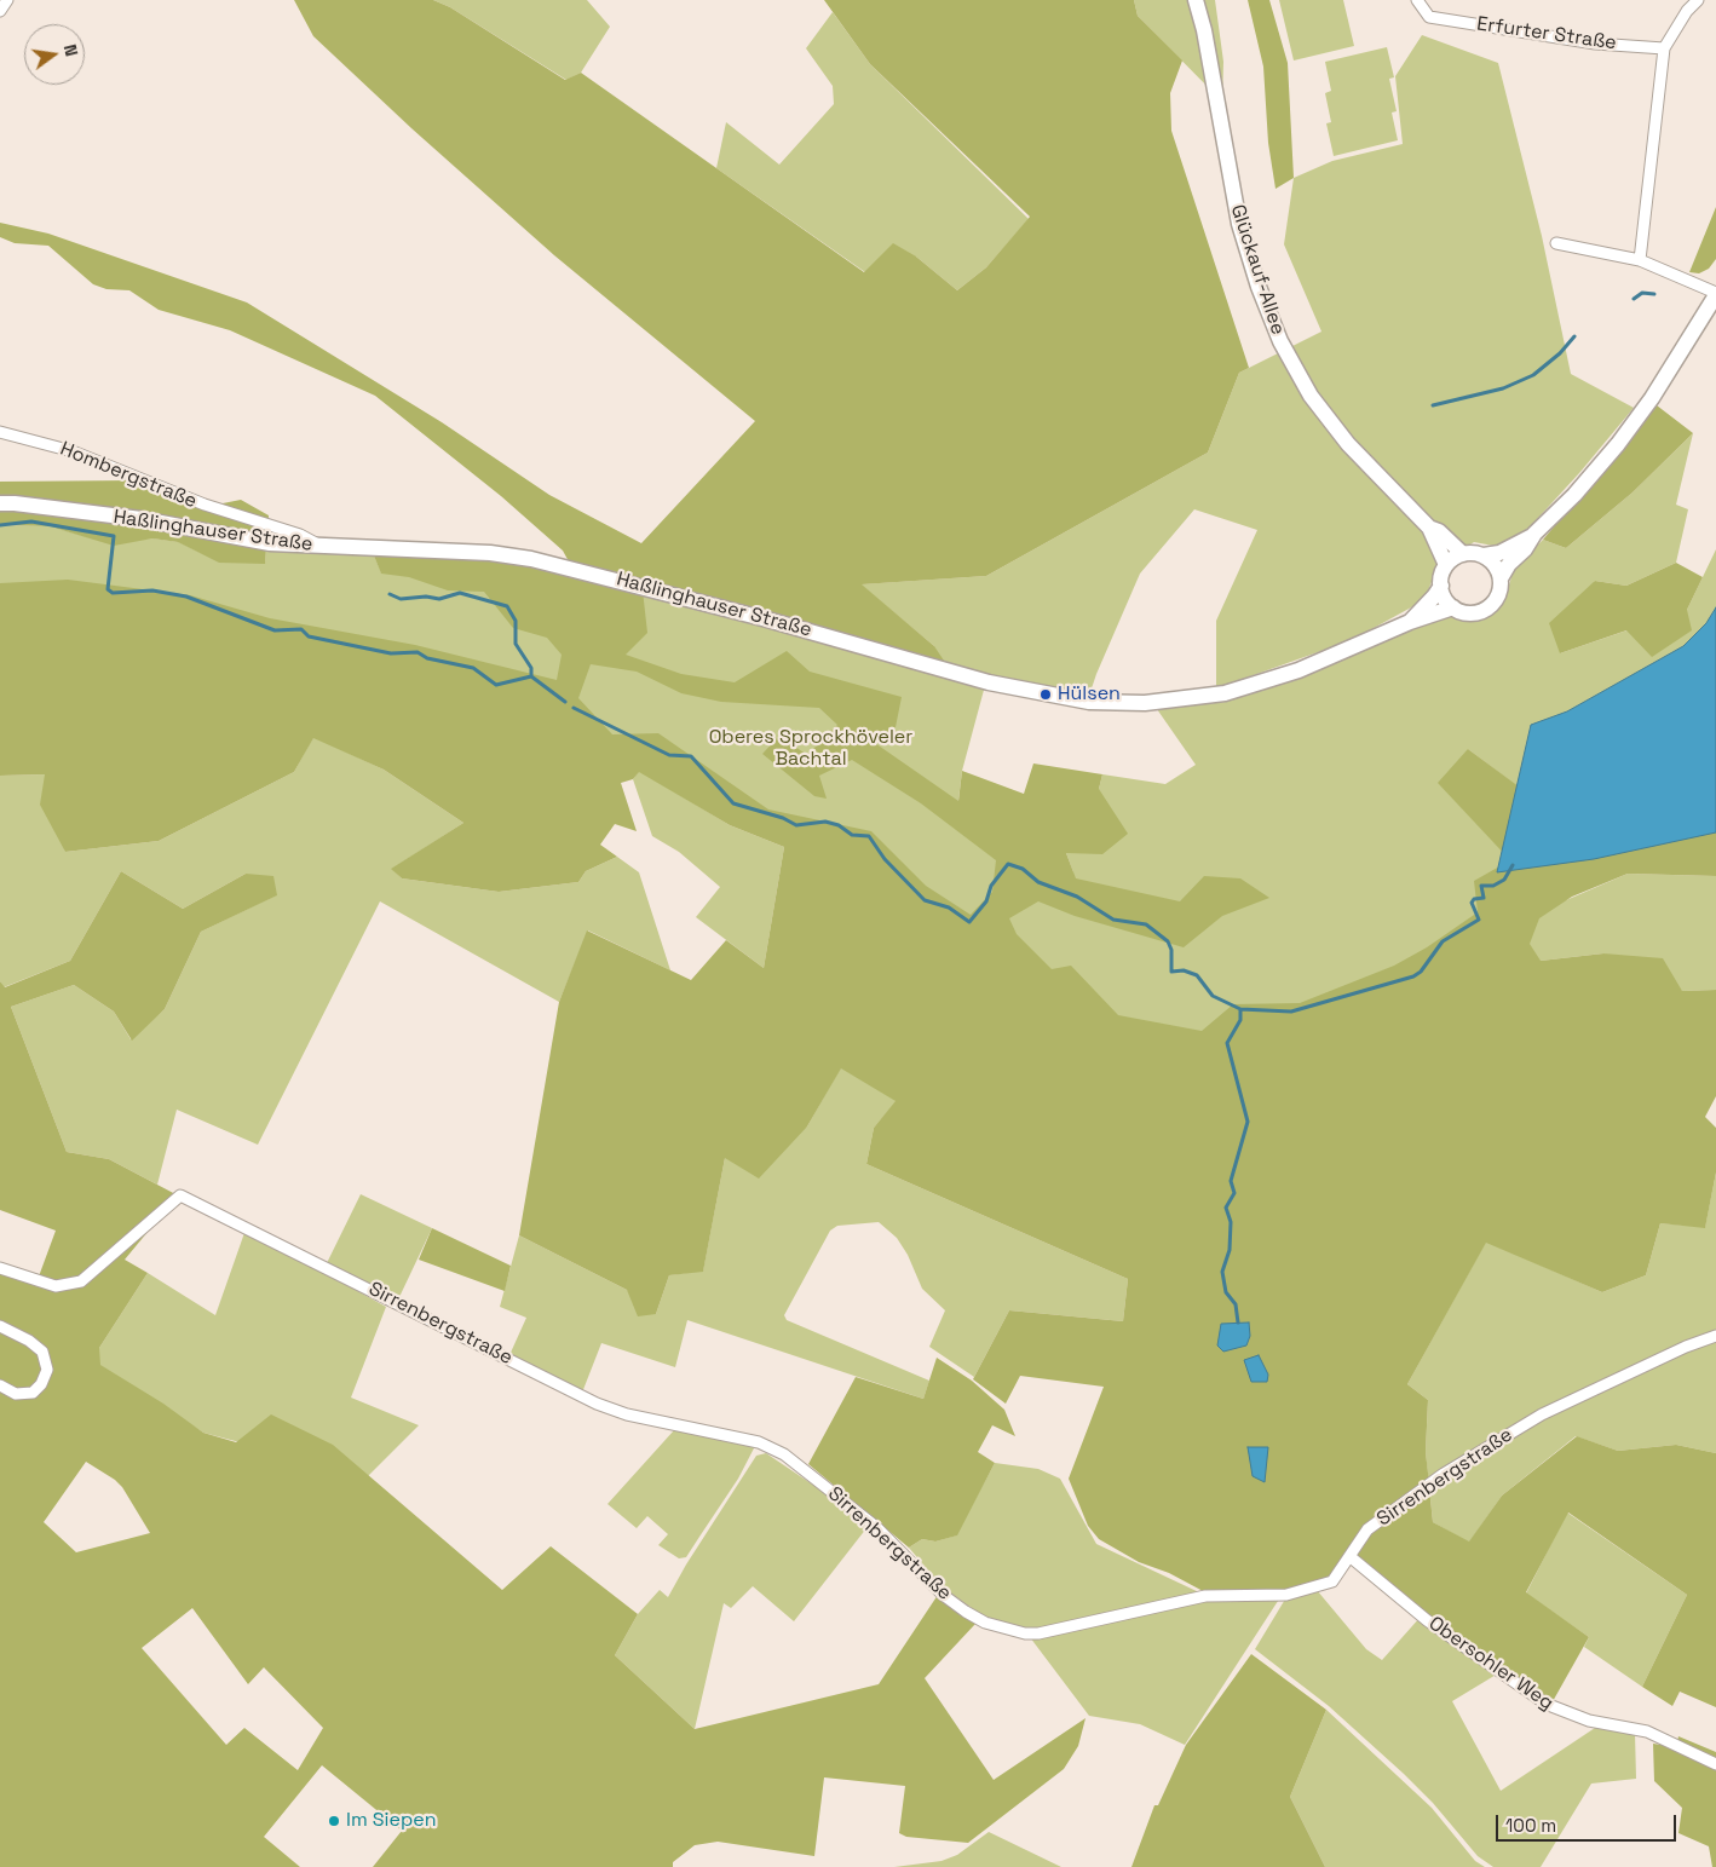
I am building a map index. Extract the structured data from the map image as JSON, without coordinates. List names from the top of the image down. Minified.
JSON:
{"streets":{"main road":["Glückauf-Allee","Haßlinghauser Straße"],"street":["Erfurter Straße","Hombergstraße","Sirrenbergstraße","Obersohler Weg"]},"crossings":[["Glückauf-Allee","Haßlinghauser Straße"],["Hombergstraße","Haßlinghauser Straße"],["Sirrenbergstraße","Obersohler Weg"]],"parks":["Oberes Sprockhöveler Bachtal"],"places":["Hülsen","Im Siepen"],"scale_bar":"100 m","north":"right"}
